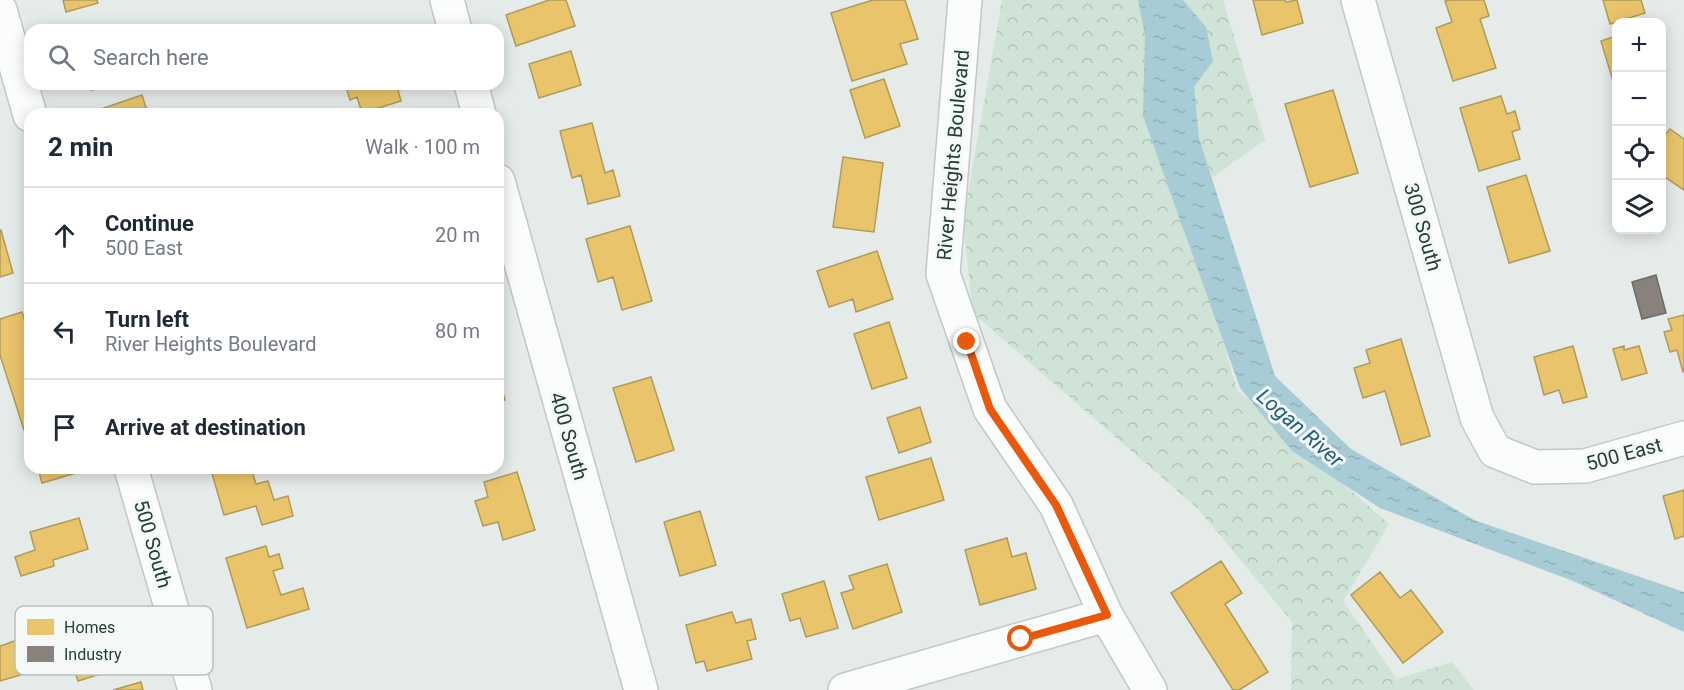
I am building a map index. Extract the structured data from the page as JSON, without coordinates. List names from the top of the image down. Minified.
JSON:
{"streets":{"street":["River Heights Boulevard","300 South","400 South","500 East","500 South"]},"crossings":[["300 South","500 East"]],"water":["Logan River"],"legend":["Homes","Industry"],"page":{"map_buttons":["+","−"],"search":"Search here","heading":["2 min","Walk · 100 m"],"list":[["Continue","500 East","20 m"],["Turn left","River Heights Boulevard","80 m"],"Arrive at destination"]}}
